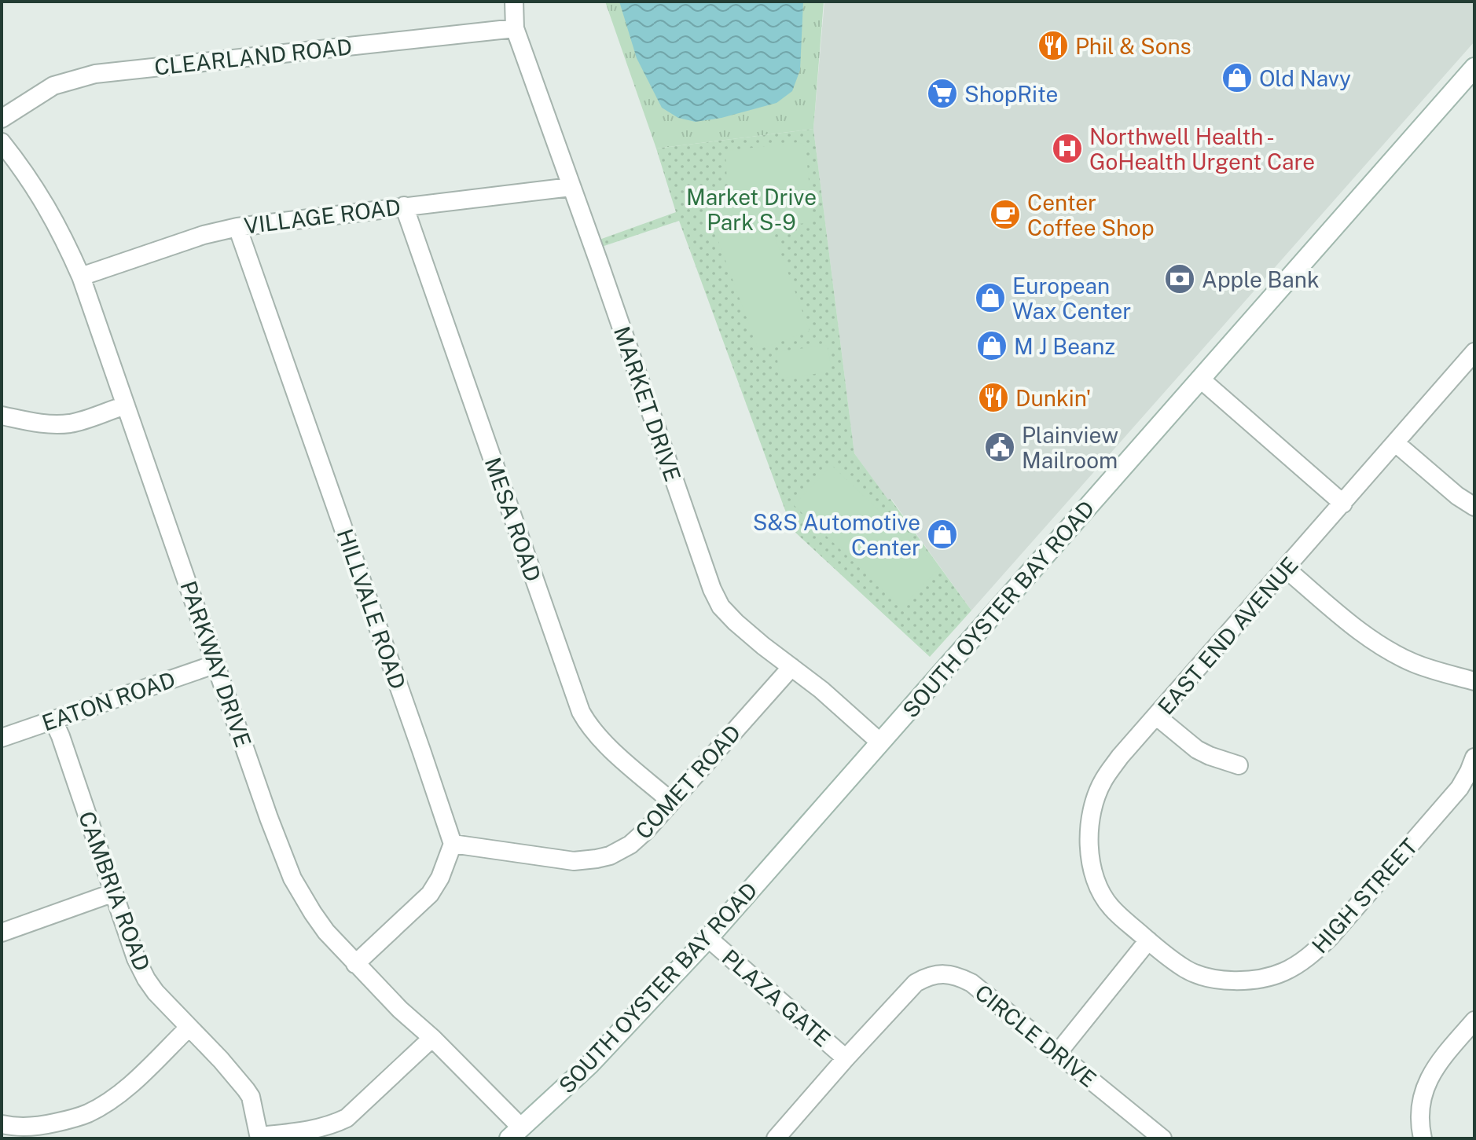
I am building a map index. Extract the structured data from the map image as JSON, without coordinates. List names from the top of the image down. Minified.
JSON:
{"streets":{"main road":["SOUTH OYSTER BAY ROAD"],"street":["CLEARLAND ROAD","VILLAGE ROAD","MARKET DRIVE","MESA ROAD","HILLVALE ROAD","EAST END AVENUE","PARKWAY DRIVE","EATON ROAD","COMET ROAD","CAMBRIA ROAD","HIGH STREET","PLAZA GATE","CIRCLE DRIVE"]},"crossings":[["CLEARLAND ROAD","MARKET DRIVE"],["VILLAGE ROAD","MARKET DRIVE"],["VILLAGE ROAD","MESA ROAD"],["VILLAGE ROAD","HILLVALE ROAD"],["VILLAGE ROAD","PARKWAY DRIVE"],["MARKET DRIVE","SOUTH OYSTER BAY ROAD"],["MARKET DRIVE","COMET ROAD"],["MESA ROAD","COMET ROAD"],["HILLVALE ROAD","COMET ROAD"],["SOUTH OYSTER BAY ROAD","PARKWAY DRIVE"],["SOUTH OYSTER BAY ROAD","PLAZA GATE"],["EAST END AVENUE","HIGH STREET"],["PARKWAY DRIVE","EATON ROAD"],["EATON ROAD","CAMBRIA ROAD"],["PLAZA GATE","CIRCLE DRIVE"]],"parks":["Market Drive Park S-9"],"places":{"restaurant":["Phil & Sons","Dunkin'"],"shop":["Old Navy","European Wax Center","M J Beanz","S&S Automotive Center"],"supermarket":["ShopRite"],"hospital":["Northwell Health - GoHealth Urgent Care"],"cafe":["Center Coffee Shop"],"bank":["Apple Bank"],"public building":["Plainview Mailroom"]}}
